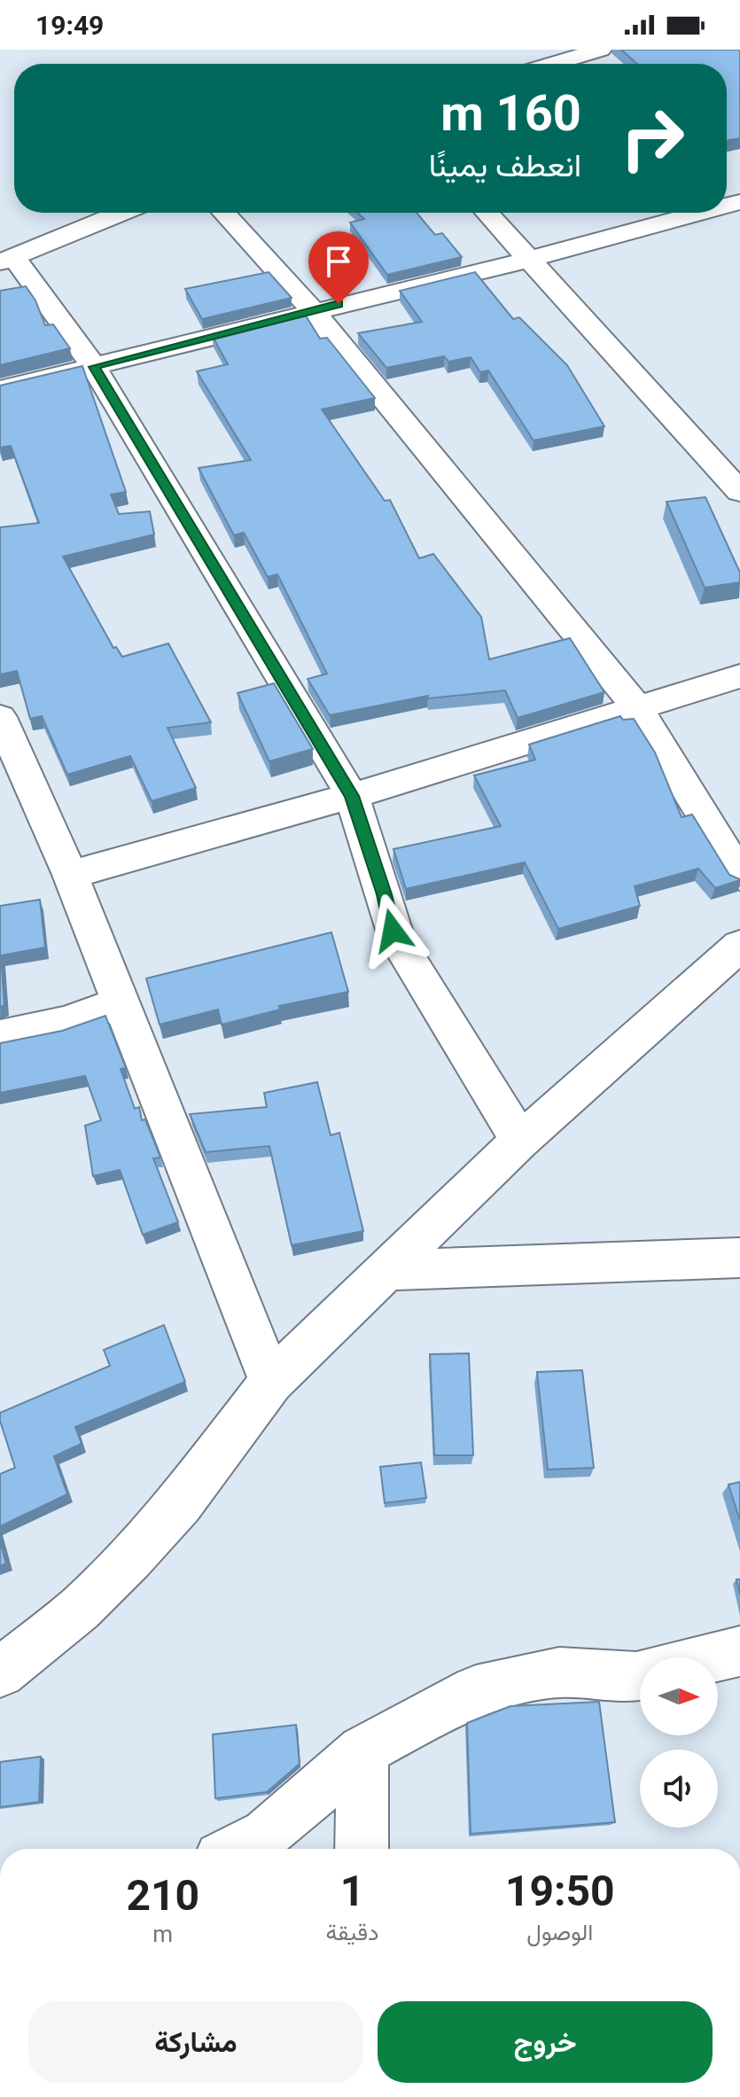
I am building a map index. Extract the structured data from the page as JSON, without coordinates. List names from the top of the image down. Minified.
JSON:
{"north":"right","page":{"status":"19:49","turn":["160 m","انعطف يمينًا"],"eta":["19:50","الوصول","1","دقيقة","210","m"],"buttons":["خروج","مشاركة"]}}
